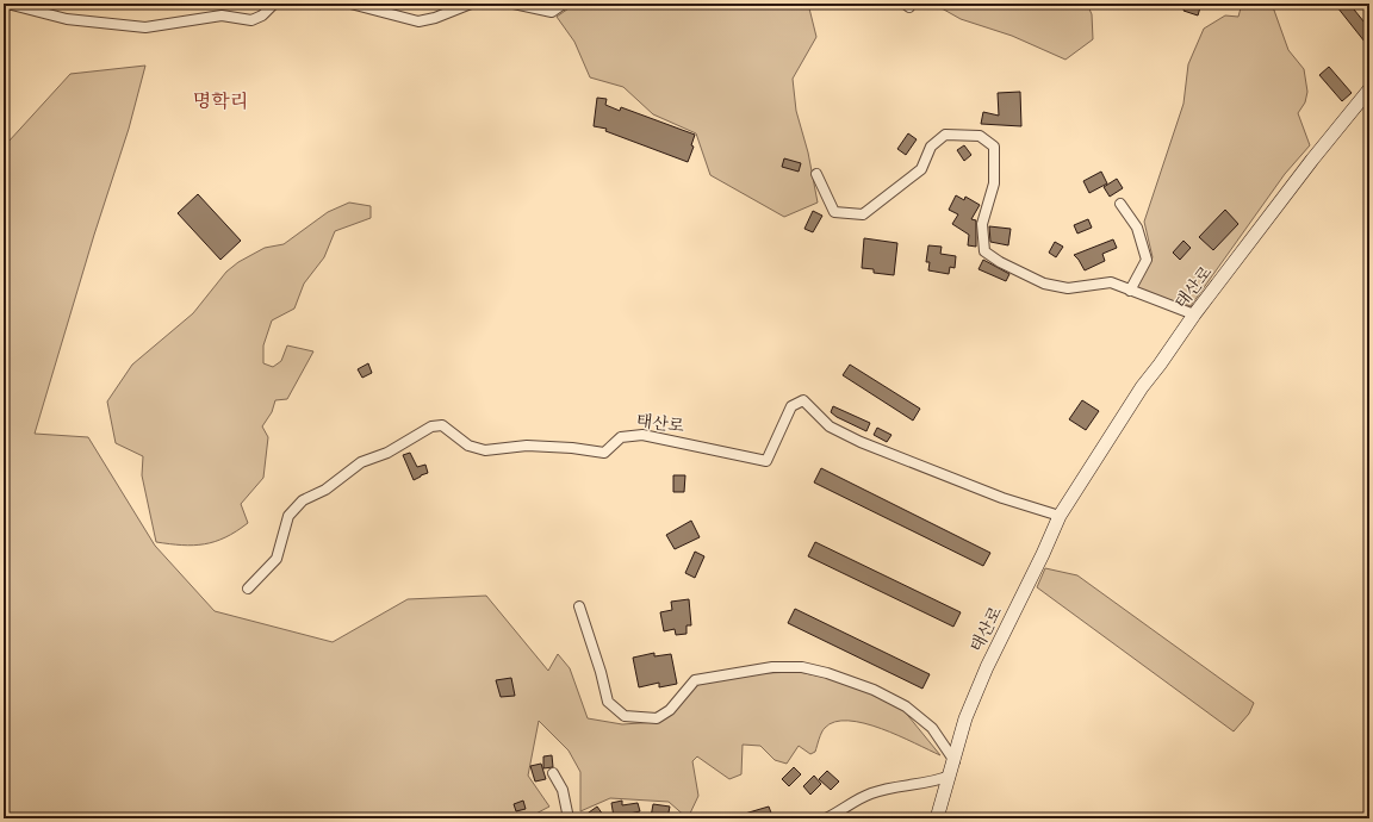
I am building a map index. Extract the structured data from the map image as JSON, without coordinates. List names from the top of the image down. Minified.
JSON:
{"streets":{"street":["태산로"]},"districts":["명학리"]}
